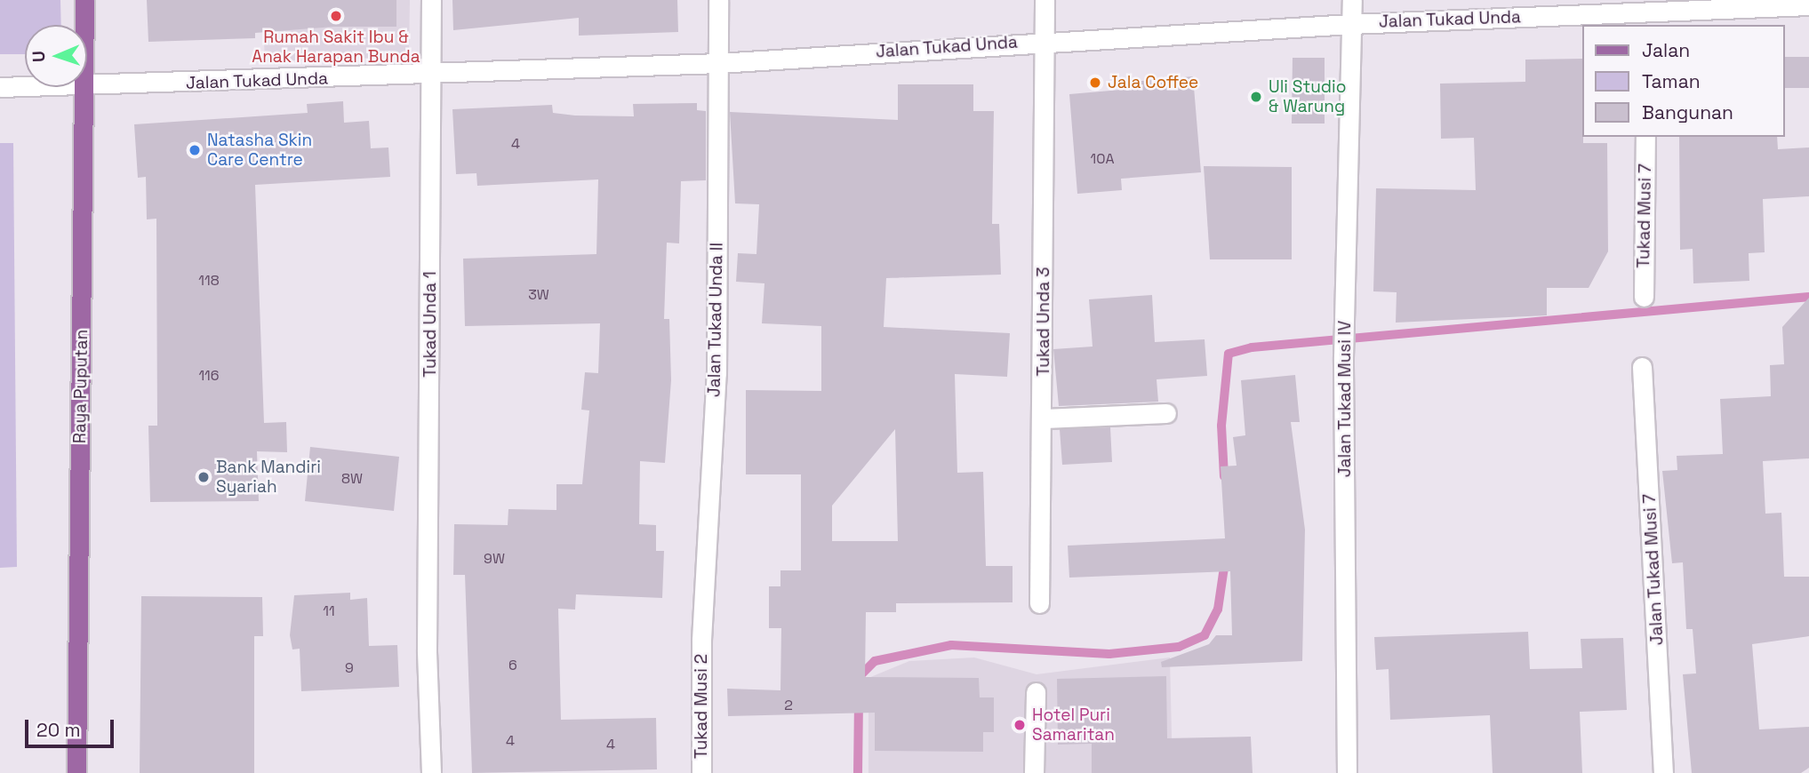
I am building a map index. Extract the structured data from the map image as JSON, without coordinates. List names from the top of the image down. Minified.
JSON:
{"streets":{"main road":["Raya Puputan"],"street":["Jalan Tukad Unda","Tukad Musi 7","Jalan Tukad Unda II","Tukad Unda 3","Tukad Unda 1","Jalan Tukad Musi IV","Jalan Tukad Musi 7","Tukad Musi 2"]},"crossings":[["Jalan Tukad Unda","Jalan Tukad Unda II"],["Jalan Tukad Unda","Tukad Unda 3"],["Jalan Tukad Unda","Tukad Unda 1"],["Jalan Tukad Unda","Jalan Tukad Musi IV"],["Jalan Tukad Unda II","Tukad Musi 2"]],"places":["Rumah Sakit Ibu & Anak Harapan Bunda","Jala Coffee","Uli Studio & Warung","Natasha Skin Care Centre","Bank Mandiri Syariah","Hotel Puri Samaritan"],"house_numbers":["4","10A","118","3W","116","8W","9W","11","6","9","2","4","4"],"legend":["Jalan","Taman","Bangunan"],"scale_bar":"20 m","north":"left"}
